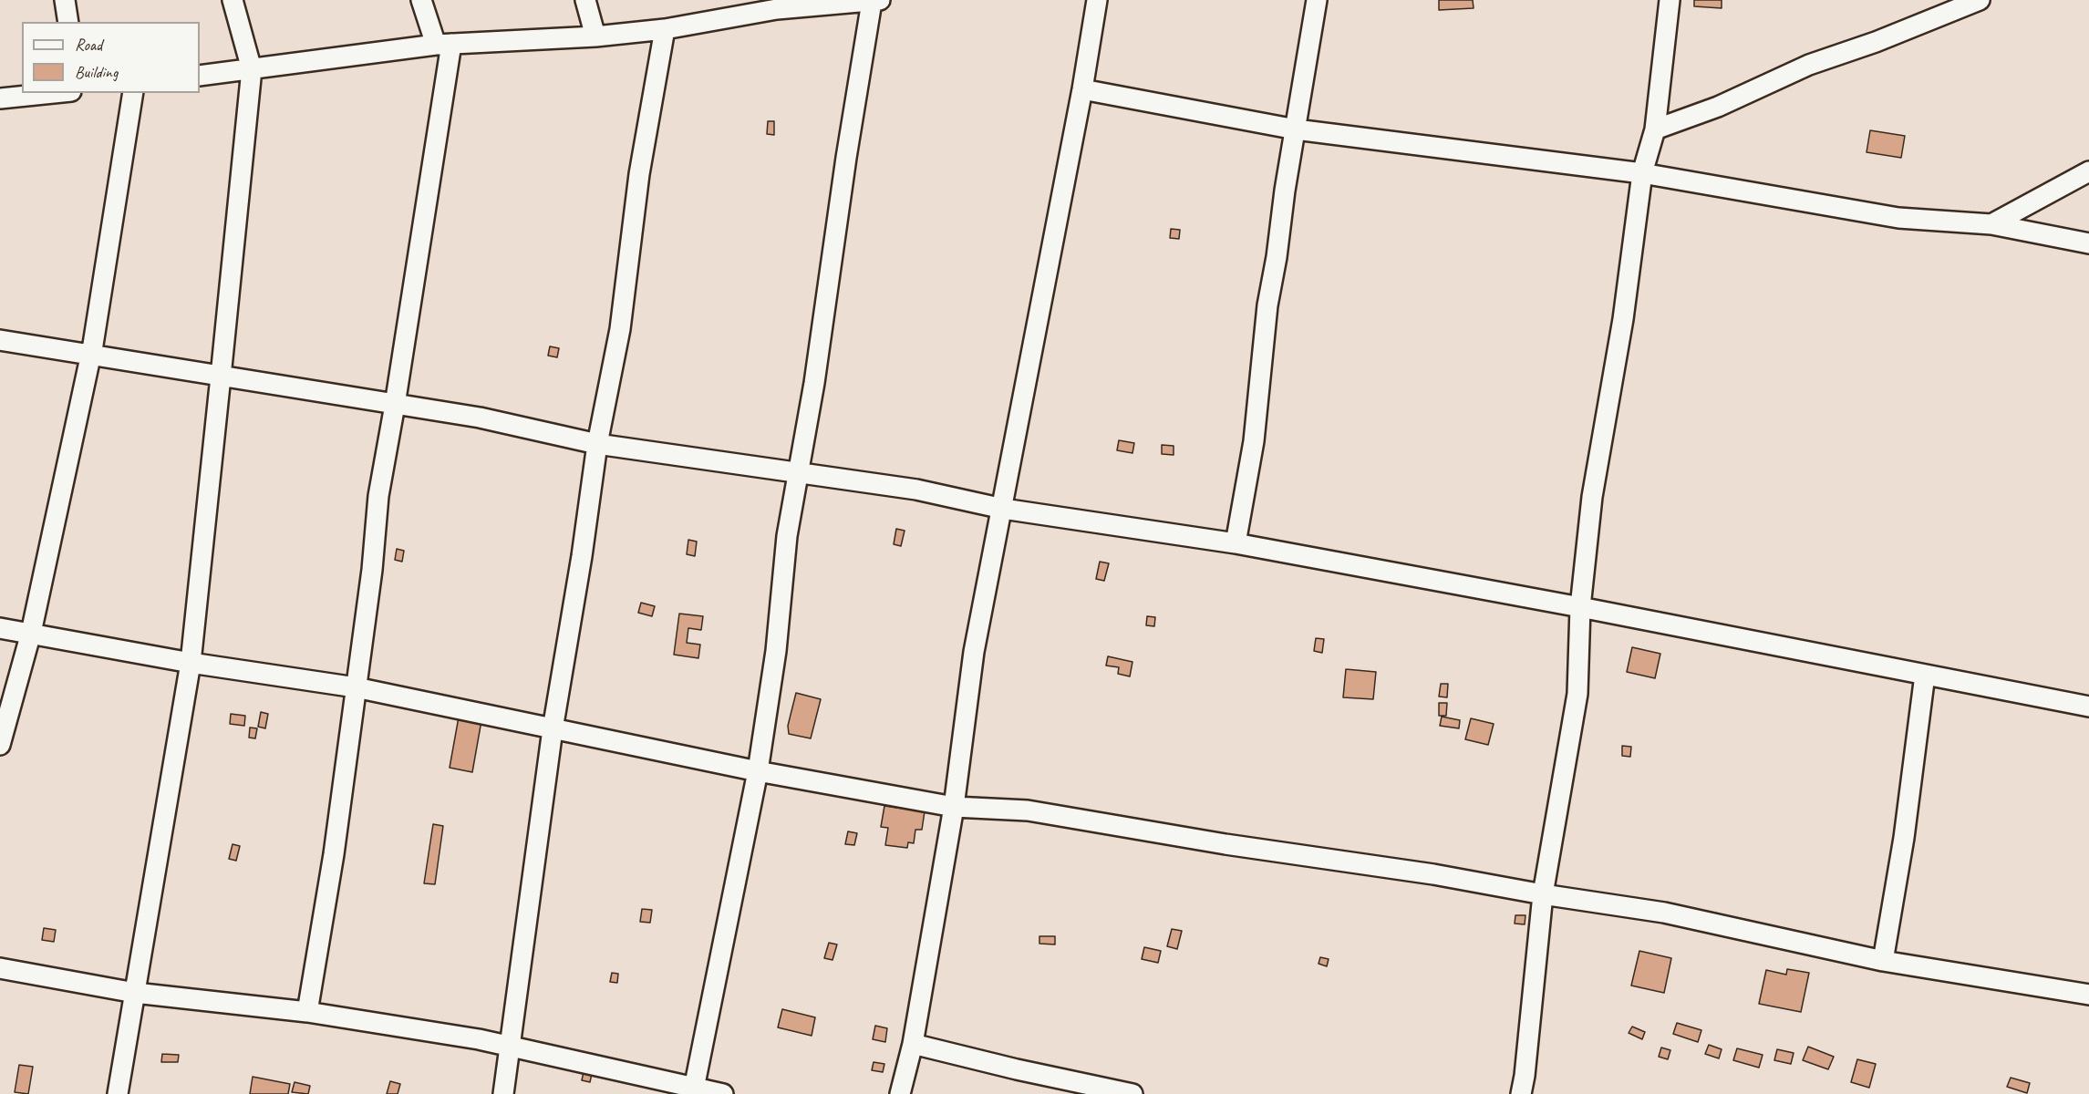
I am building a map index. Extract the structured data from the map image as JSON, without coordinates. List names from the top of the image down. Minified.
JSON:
{"legend":["Road","Building"]}
